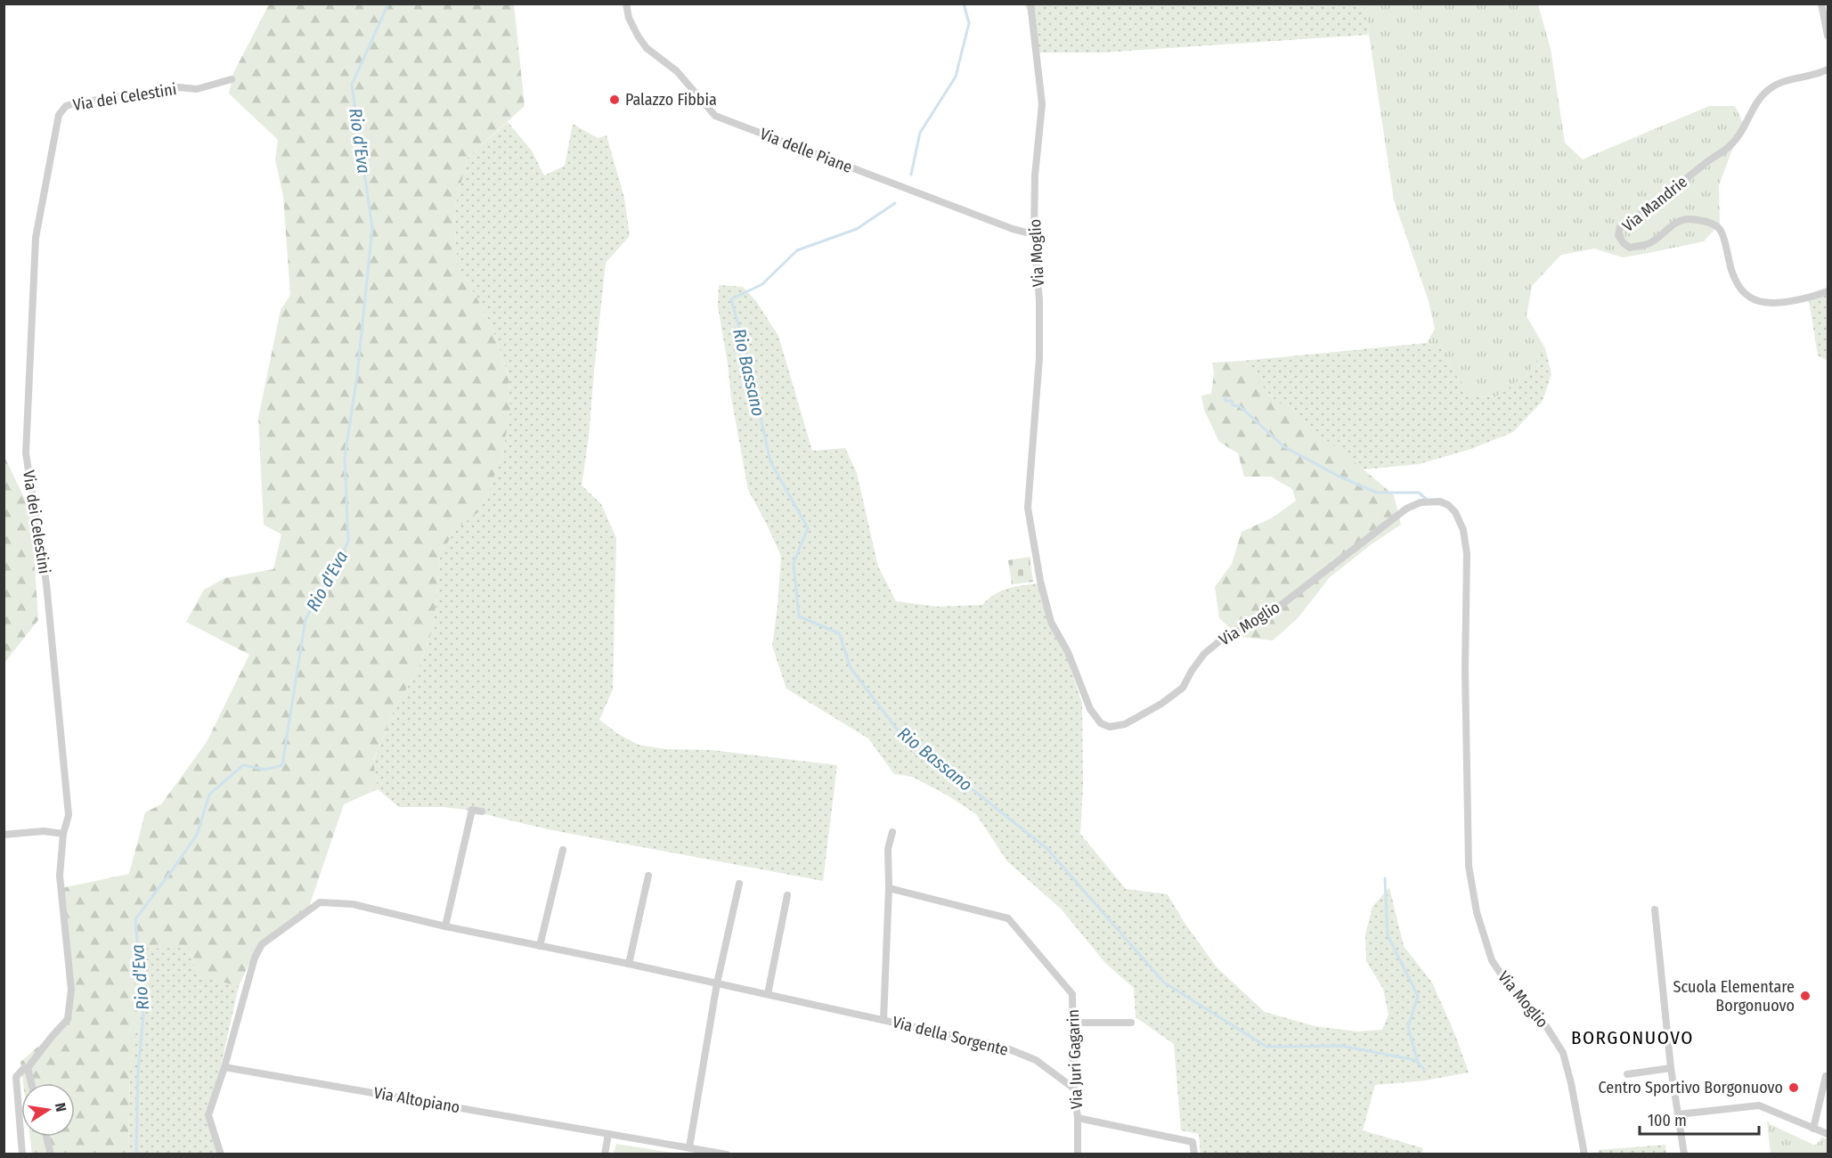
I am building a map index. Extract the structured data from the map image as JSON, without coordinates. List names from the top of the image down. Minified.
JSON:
{"streets":{"street":["Via dei Celestini","Via delle Piane","Via Mandrie","Via Moglio","Via della Sorgente","Via Juri Gagarin","Via Altopiano"]},"crossings":[["Via delle Piane","Via Moglio"],["Via della Sorgente","Via Juri Gagarin"]],"districts":["BORGONUOVO"],"water":["Rio d'Eva","Rio Bassano"],"places":["Palazzo Fibbia","Scuola Elementare Borgonuovo","Centro Sportivo Borgonuovo"],"scale_bar":"100 m","north":"right"}
